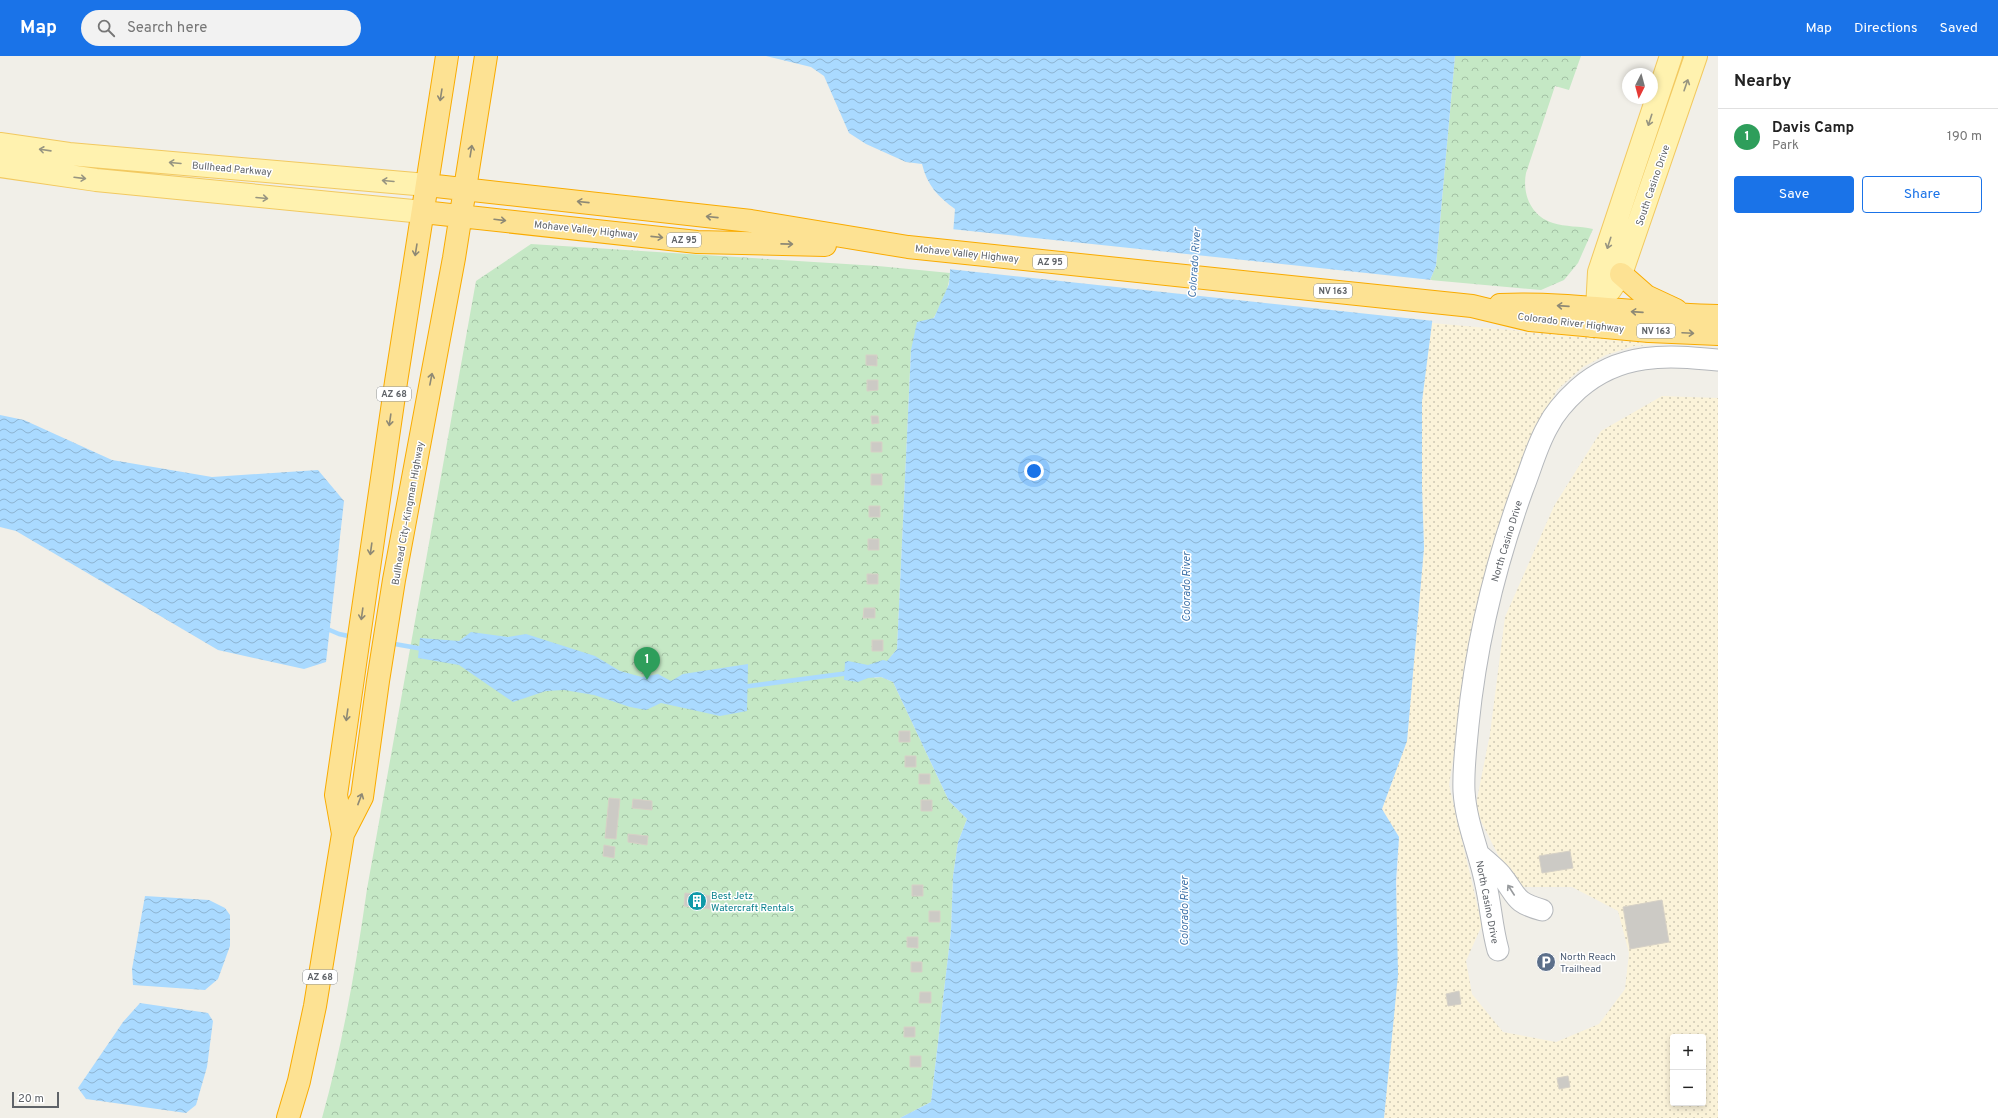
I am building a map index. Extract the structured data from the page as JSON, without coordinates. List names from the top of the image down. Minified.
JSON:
{"streets":{"highway":["Bullhead Parkway","Mohave Valley Highway","AZ 95","NV 163","Colorado River Highway","AZ 68","Bullhead City–Kingman Highway"],"main road":["South Casino Drive"],"street":["North Casino Drive"]},"crossings":[["Bullhead Parkway","Mohave Valley Highway"],["Bullhead Parkway","Bullhead City–Kingman Highway"],["South Casino Drive","Colorado River Highway"],["Mohave Valley Highway","Colorado River Highway"],["Mohave Valley Highway","Bullhead City–Kingman Highway"]],"water":["Colorado River"],"places":{"building":["Best Jetz Watercraft Rentals"],"parking":["North Reach Trailhead"]},"scale_bar":"20 m","north":"bottom","page":{"header":"Map","search":"Search here","nav":["Map","Directions","Saved"],"heading":"Nearby","list":[{"mark":"1","name":"Davis Camp","note":"Park","value":"190 m"}],"buttons":["Save","Share"],"pins":"1","map_buttons":["+","−"],"scale":"20 m"}}
